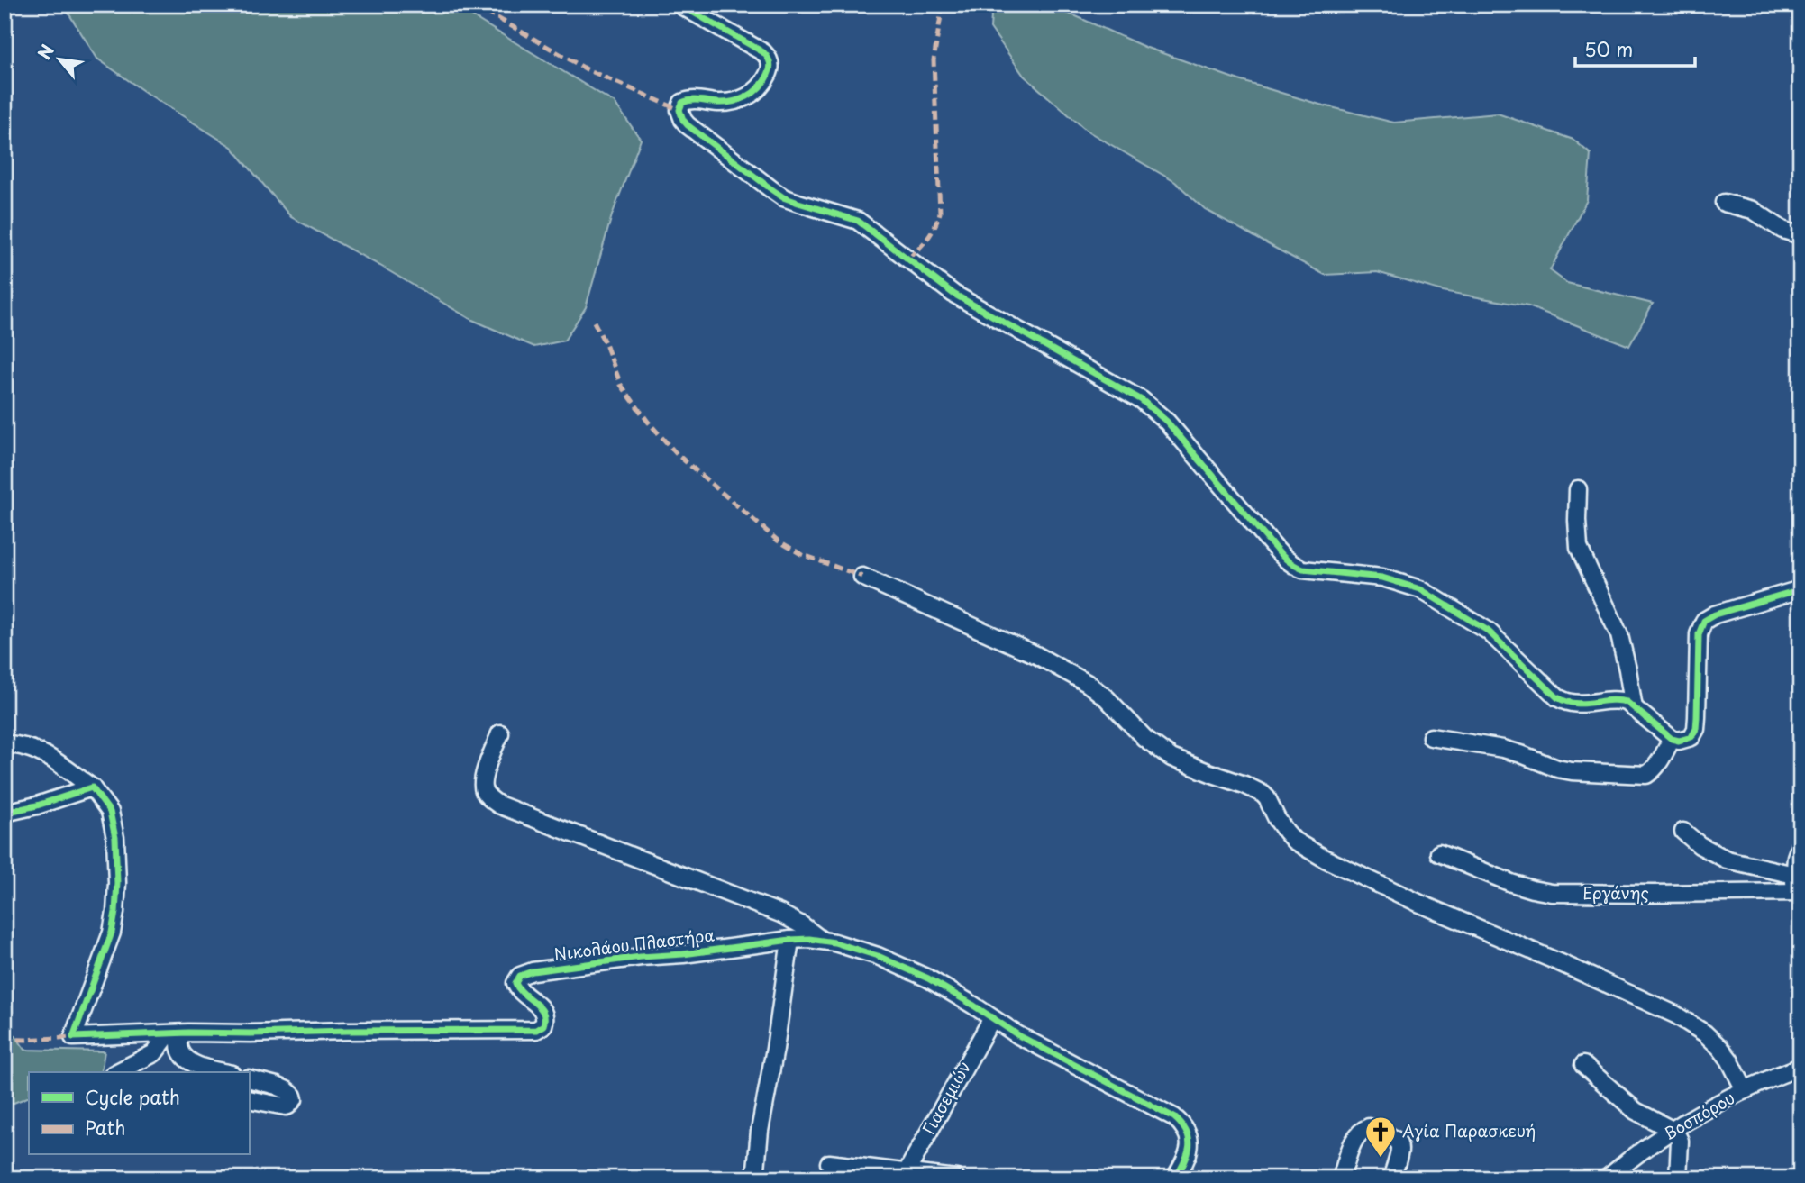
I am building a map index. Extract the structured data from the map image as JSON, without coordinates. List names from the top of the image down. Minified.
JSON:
{"streets":{"street":["Εργάνης","Νικολάου Πλαστήρα","Γιασεμιών","Βοσπόρου"]},"crossings":[["Νικολάου Πλαστήρα","Γιασεμιών"]],"places":{"church":["Αγία Παρασκευή"]},"legend":["Cycle path","Path"],"scale_bar":"50 m","north":"top left"}
